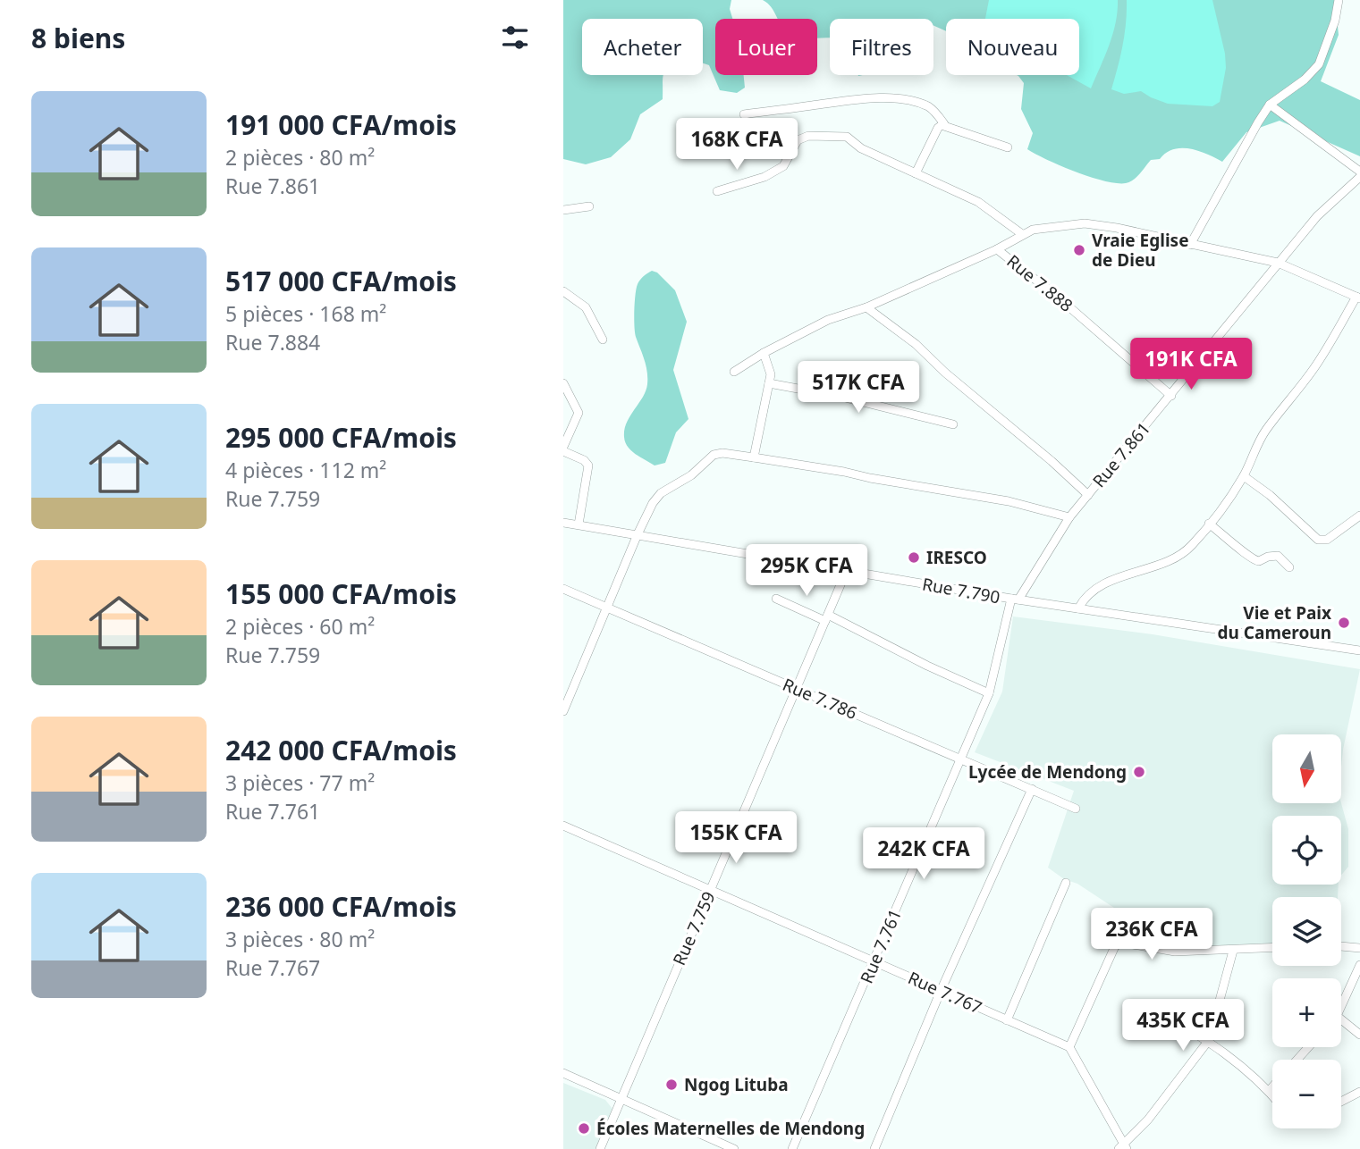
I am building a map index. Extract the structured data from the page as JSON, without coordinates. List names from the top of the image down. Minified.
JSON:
{"streets":{"street":["Rue 7.888","Rue 7.861","Rue 7.790","Rue 7.786","Rue 7.759","Rue 7.761","Rue 7.767"]},"crossings":[["Rue 7.888","Rue 7.861"],["Rue 7.861","Rue 7.790"],["Rue 7.861","Rue 7.761"],["Rue 7.790","Rue 7.759"],["Rue 7.790","Rue 7.761"],["Rue 7.786","Rue 7.759"],["Rue 7.786","Rue 7.761"],["Rue 7.759","Rue 7.767"],["Rue 7.761","Rue 7.767"]],"places":["Vraie Eglise de Dieu","IRESCO","Vie et Paix du Cameroun","Lycée de Mendong","Ngog Lituba","Écoles Maternelles de Mendong"],"north":"bottom","page":{"heading":"8 biens","chip":["Acheter","Louer","Filtres","Nouveau"],"list":[{"name":"191 000 CFA/mois","note":"2 pièces · 80 m² · Rue 7.861"},{"name":"517 000 CFA/mois","note":"5 pièces · 168 m² · Rue 7.884"},{"name":"295 000 CFA/mois","note":"4 pièces · 112 m² · Rue 7.759"},{"name":"155 000 CFA/mois","note":"2 pièces · 60 m² · Rue 7.759"},{"name":"242 000 CFA/mois","note":"3 pièces · 77 m² · Rue 7.761"},{"name":"236 000 CFA/mois","note":"3 pièces · 80 m² · Rue 7.767"}],"price":["168K CFA","191K CFA","517K CFA","295K CFA","155K CFA","242K CFA","236K CFA","435K CFA"],"map_buttons":["+","−"]}}
